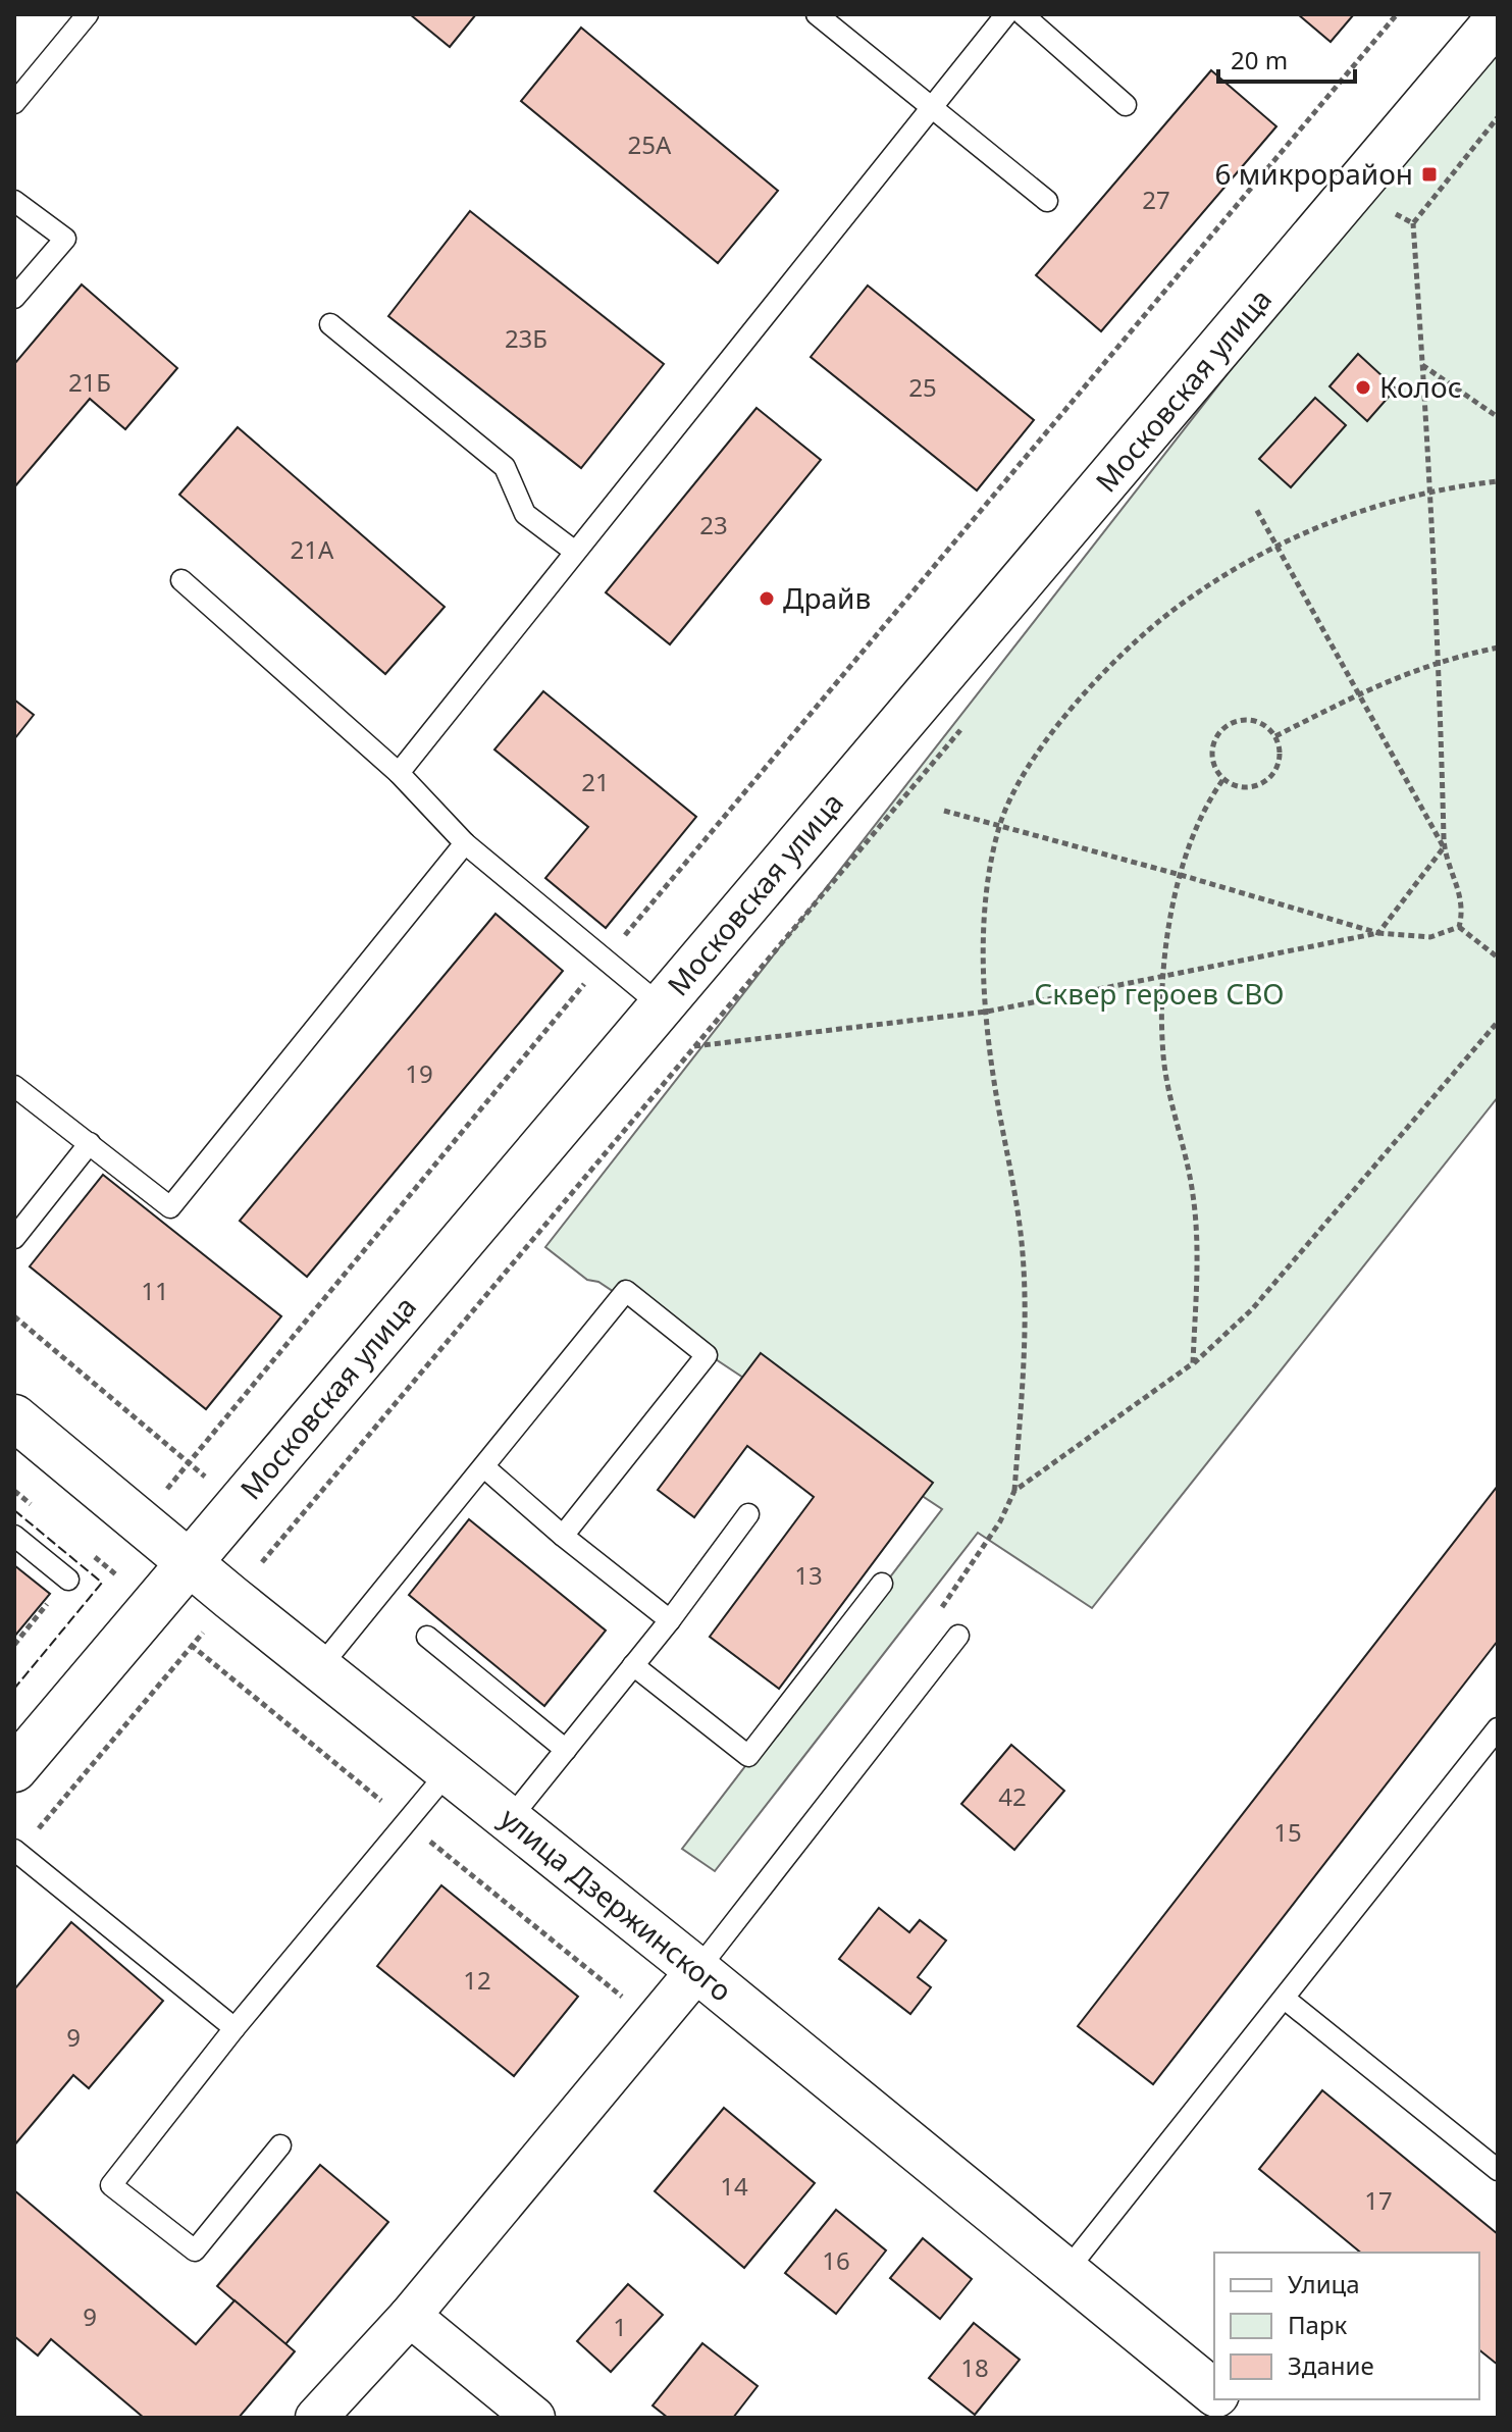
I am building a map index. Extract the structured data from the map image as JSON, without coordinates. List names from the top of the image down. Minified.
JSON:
{"streets":{"street":["Московская улица","улица Дзержинского"]},"crossings":[["Московская улица","улица Дзержинского"]],"parks":["Сквер героев СВО"],"places":{"transit":["6 микрорайон"],"other":["Колос","Драйв"]},"house_numbers":["25А","27","23Б","21Б","25","23","21А","21","19","11","13","42","15","12","9","14","17","16","9","1","18"],"legend":["Улица","Парк","Здание"],"scale_bar":"20 m"}
